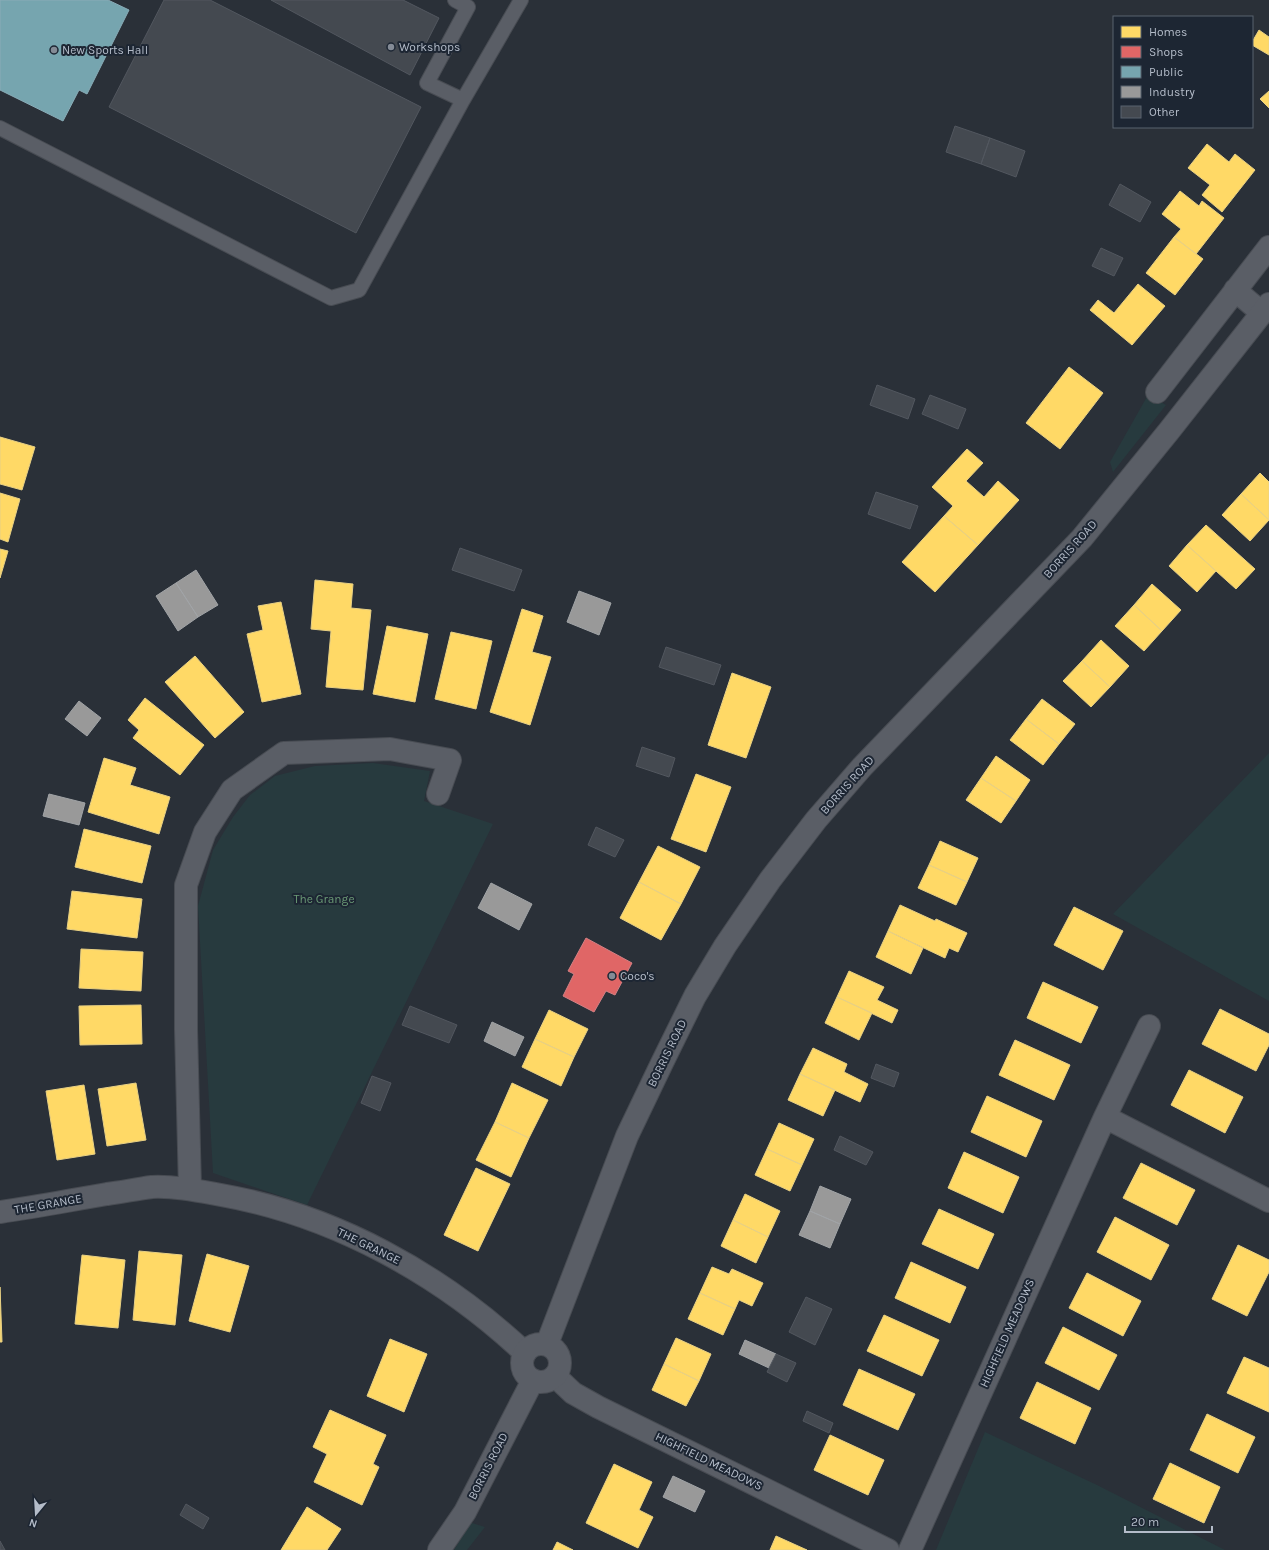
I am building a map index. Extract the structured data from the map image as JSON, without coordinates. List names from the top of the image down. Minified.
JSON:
{"streets":{"street":["BORRIS ROAD","THE GRANGE","HIGHFIELD MEADOWS"]},"crossings":[["BORRIS ROAD","THE GRANGE"],["BORRIS ROAD","HIGHFIELD MEADOWS"],["THE GRANGE","HIGHFIELD MEADOWS"]],"parks":["The Grange"],"places":["Workshops","New Sports Hall","Coco's"],"legend":["Homes","Shops","Public","Industry","Other"],"scale_bar":"20 m","north":"bottom"}
